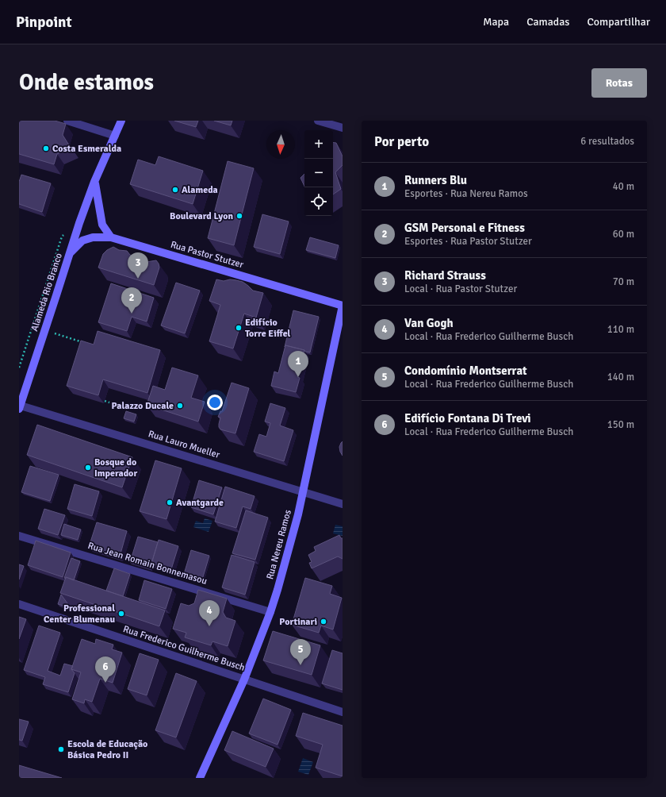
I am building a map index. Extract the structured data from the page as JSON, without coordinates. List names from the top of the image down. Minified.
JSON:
{"streets":{"main road":["Rua Pastor Stutzer","Alameda Rio Branco","Rua Nereu Ramos"],"street":["Rua Lauro Mueller","Rua Jean Romain Bonnemasou","Rua Frederico Guilherme Busch"]},"crossings":[["Rua Pastor Stutzer","Alameda Rio Branco"],["Rua Pastor Stutzer","Rua Nereu Ramos"],["Alameda Rio Branco","Rua Lauro Mueller"],["Rua Lauro Mueller","Rua Nereu Ramos"],["Rua Nereu Ramos","Rua Jean Romain Bonnemasou"],["Rua Nereu Ramos","Rua Frederico Guilherme Busch"]],"places":["Costa Esmeralda","Alameda","Boulevard Lyon","Edifício Torre Eiffel","Palazzo Ducale","Bosque do Imperador","Avantgarde","Professional Center Blumenau","Portinari","Escola de Educação Básica Pedro II"],"north":"bottom","page":{"header":"Pinpoint","nav":["Mapa","Camadas","Compartilhar"],"buttons":"Rotas","title":"Onde estamos","heading":["Por perto","6 resultados"],"map_buttons":["+","−"],"list":[{"mark":"1","name":"Runners Blu","note":"Esportes · Rua Nereu Ramos","value":"40 m"},{"mark":"2","name":"GSM Personal e Fitness","note":"Esportes · Rua Pastor Stutzer","value":"60 m"},{"mark":"3","name":"Richard Strauss","note":"Local · Rua Pastor Stutzer","value":"70 m"},{"mark":"4","name":"Van Gogh","note":"Local · Rua Frederico Guilherme Busch","value":"110 m"},{"mark":"5","name":"Condomínio Montserrat","note":"Local · Rua Frederico Guilherme Busch","value":"140 m"},{"mark":"6","name":"Edifício Fontana Di Trevi","note":"Local · Rua Frederico Guilherme Busch","value":"150 m"}],"pins":["3","2","1","4","5","6"]}}
